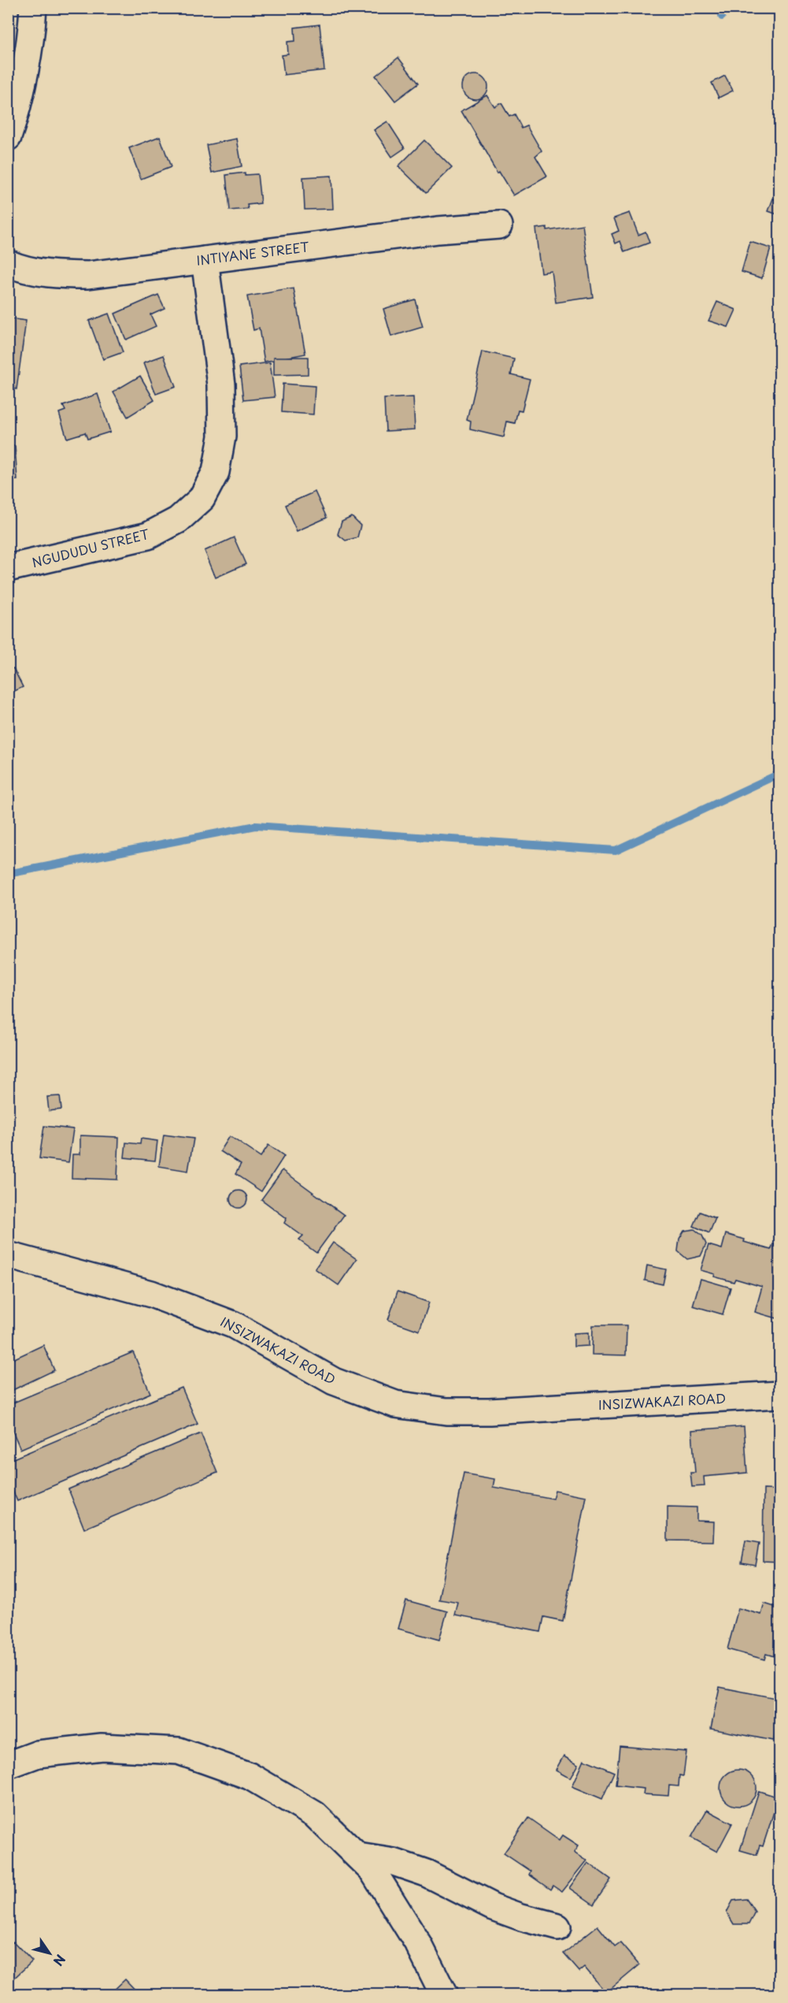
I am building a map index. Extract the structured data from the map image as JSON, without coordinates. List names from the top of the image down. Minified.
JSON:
{"streets":{"street":["INTIYANE STREET","NGUDUDU STREET","INSIZWAKAZI ROAD"]},"crossings":[["INTIYANE STREET","NGUDUDU STREET"]],"north":"bottom right"}
